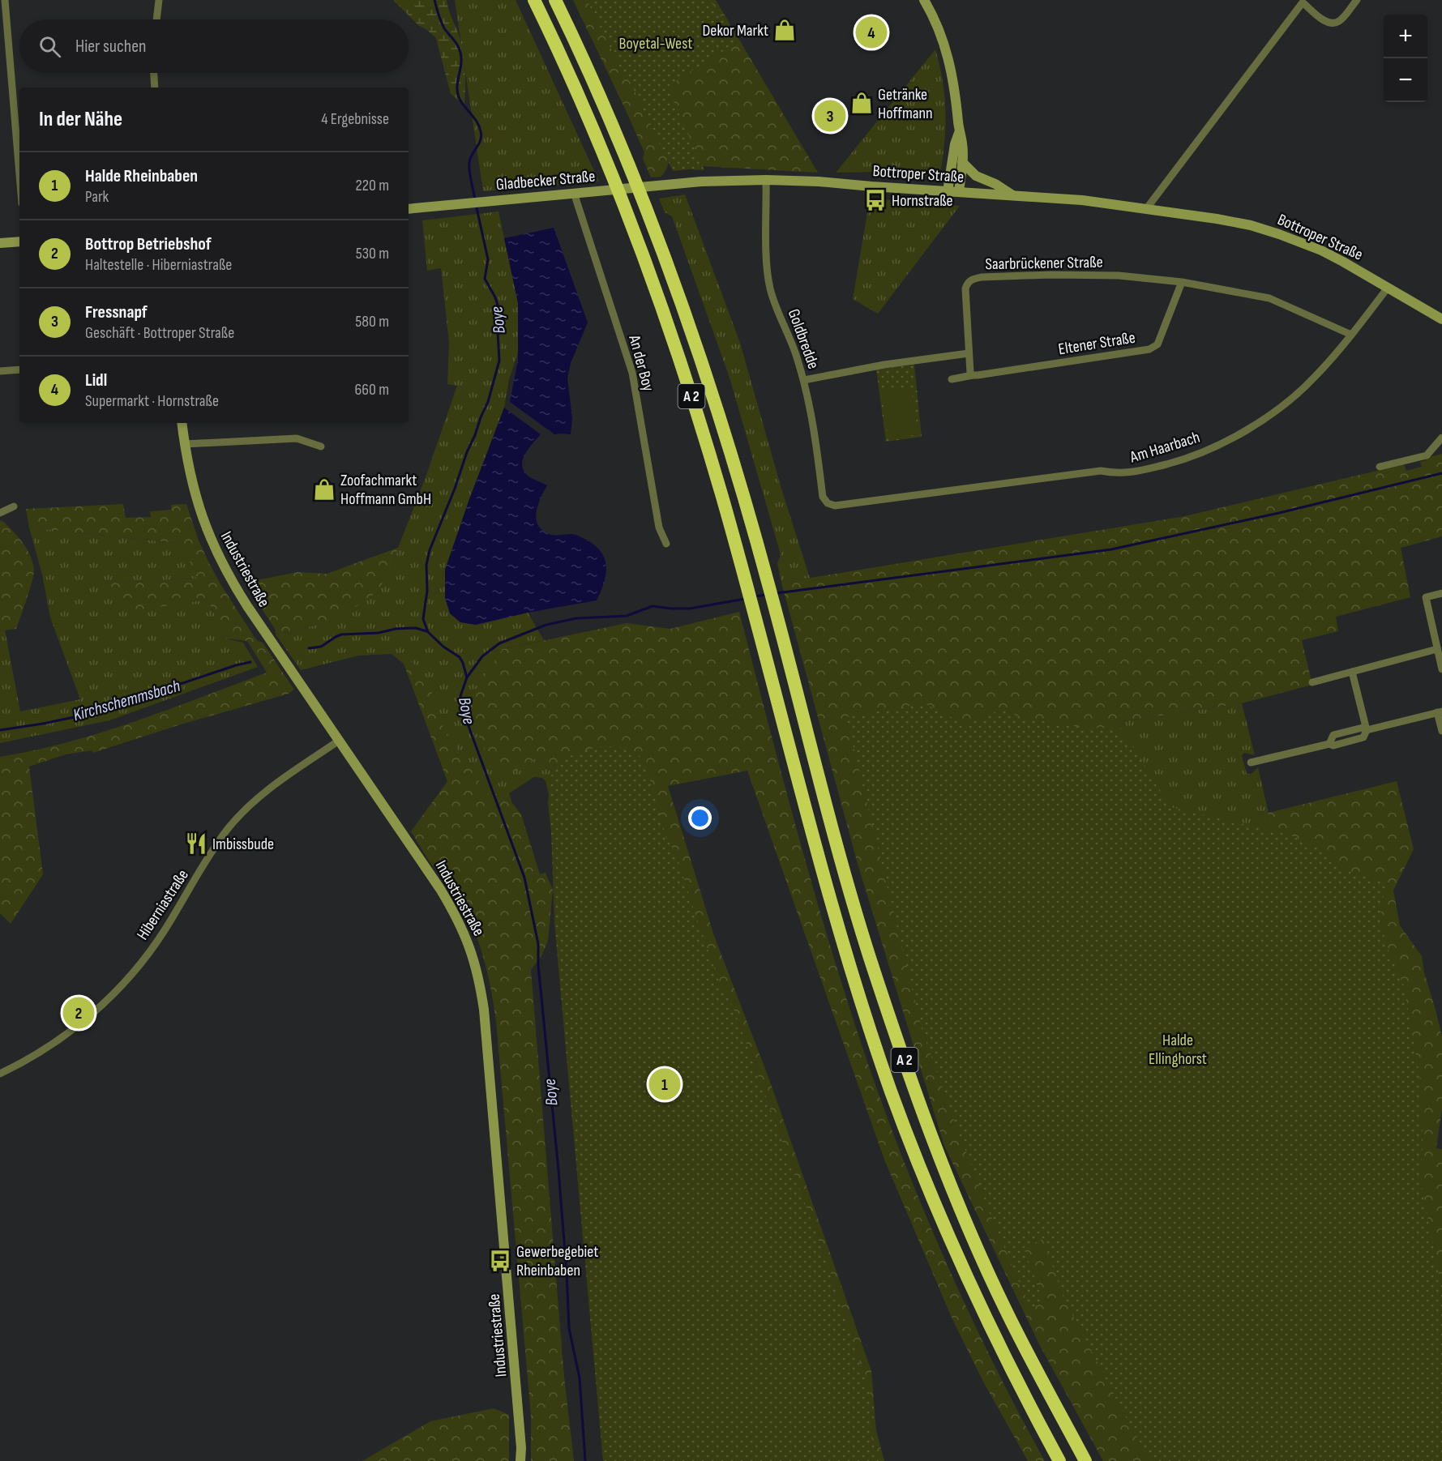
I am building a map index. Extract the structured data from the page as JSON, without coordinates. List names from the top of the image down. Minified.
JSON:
{"streets":{"highway":["A 2"],"street":["Bottroper Straße","Gladbecker Straße","Saarbrückener Straße","Goldbredde","Eltener Straße","An der Boy","Am Haarbach","Industriestraße","Hiberniastraße"]},"crossings":[["Bottroper Straße","Gladbecker Straße"],["Bottroper Straße","Goldbredde"],["Bottroper Straße","Am Haarbach"],["Gladbecker Straße","An der Boy"],["Saarbrückener Straße","Eltener Straße"],["Saarbrückener Straße","Am Haarbach"],["Goldbredde","Am Haarbach"],["Industriestraße","Hiberniastraße"]],"water":["Boye","Kirchschemmsbach"],"parks":["Boyetal-West","Halde Ellinghorst"],"places":{"shop":["Dekor Markt","Getränke Hoffmann","Zoofachmarkt Hoffmann GmbH"],"bus stop":["Hornstraße","Gewerbegebiet Rheinbaben"],"restaurant":["Imbissbude"]},"page":{"map_buttons":["+","−"],"pins":["4","3","2","1"],"search":"Hier suchen","heading":["In der Nähe","4 Ergebnisse"],"list":[{"mark":"1","name":"Halde Rheinbaben","note":"Park","value":"220 m"},{"mark":"2","name":"Bottrop Betriebshof","note":"Haltestelle · Hiberniastraße","value":"530 m"},{"mark":"3","name":"Fressnapf","note":"Geschäft · Bottroper Straße","value":"580 m"},{"mark":"4","name":"Lidl","note":"Supermarkt · Hornstraße","value":"660 m"}]}}
